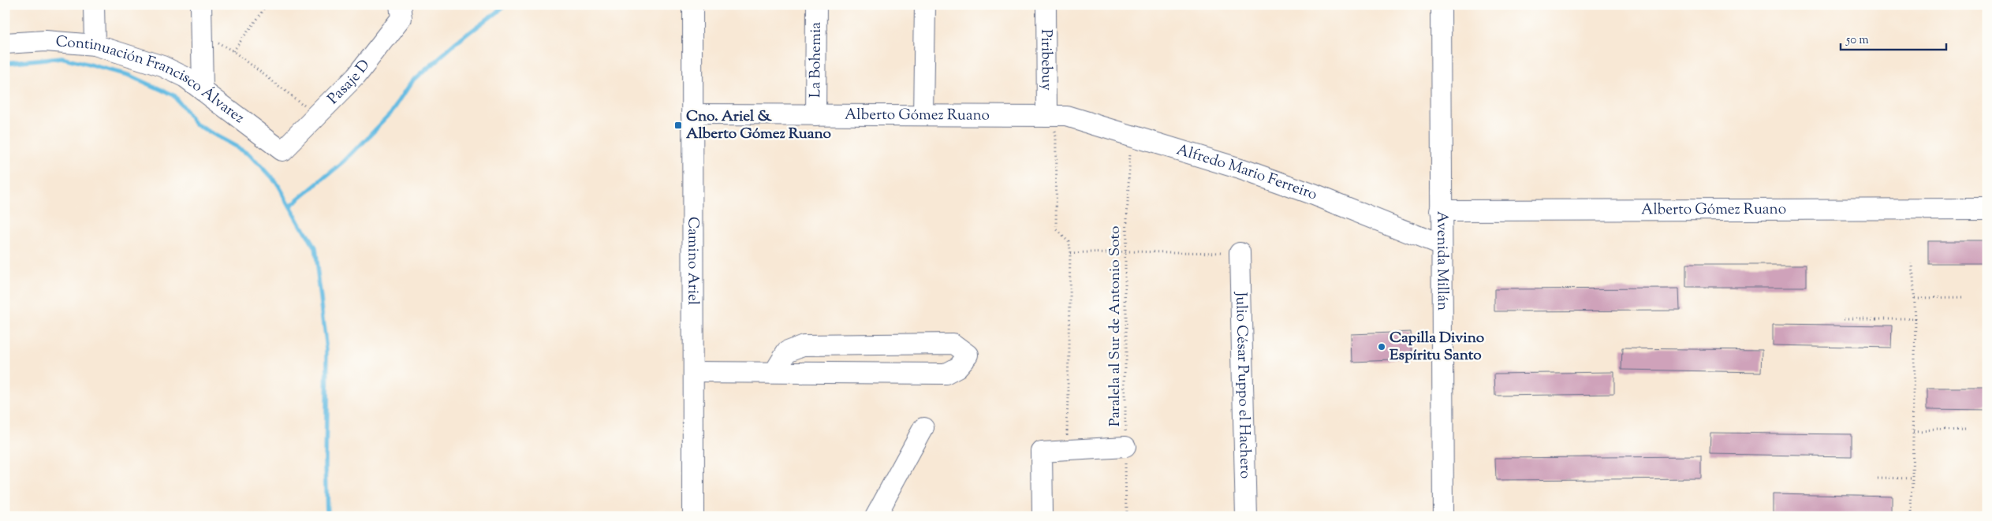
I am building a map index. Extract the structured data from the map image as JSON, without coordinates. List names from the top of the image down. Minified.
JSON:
{"streets":{"street":["La Bohemia","Piribebuy","Pasaje D","Continuación Francisco Álvarez","Alberto Gómez Ruano","Alfredo Mario Ferreiro","Camino Ariel","Avenida Millán","Julio César Puppo el Hachero"],"path":["Paralela al Sur de Antonio Soto"]},"crossings":[["La Bohemia","Alberto Gómez Ruano"],["Piribebuy","Alberto Gómez Ruano"],["Piribebuy","Alfredo Mario Ferreiro"],["Pasaje D","Continuación Francisco Álvarez"],["Alberto Gómez Ruano","Alfredo Mario Ferreiro"],["Alberto Gómez Ruano","Camino Ariel"],["Alberto Gómez Ruano","Avenida Millán"],["Alfredo Mario Ferreiro","Avenida Millán"],["Alfredo Mario Ferreiro","Paralela al Sur de Antonio Soto"]],"places":{"transit":["Cno. Ariel & Alberto Gómez Ruano"],"other":["Capilla Divino Espíritu Santo"]},"scale_bar":"50 m"}
